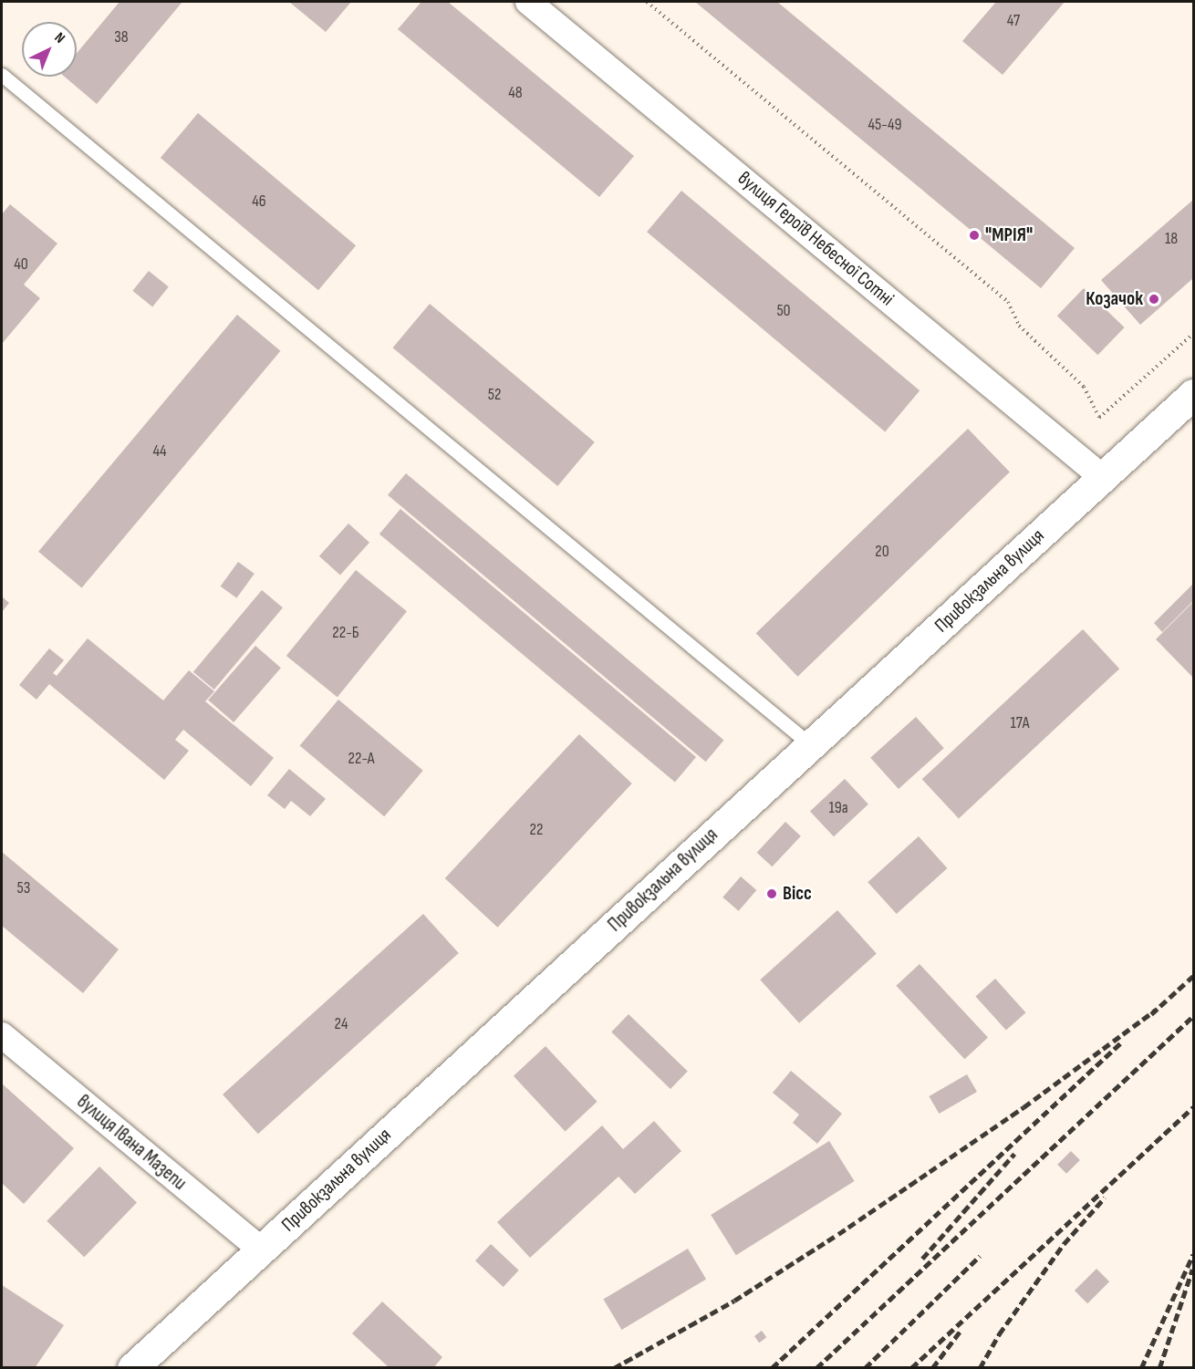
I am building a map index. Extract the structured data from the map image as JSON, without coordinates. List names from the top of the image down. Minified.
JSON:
{"streets":{"main road":["Привокзальна вулиця"],"street":["вулиця Героїв Небесної Сотні","вулиця Івана Мазепи"]},"crossings":[["вулиця Героїв Небесної Сотні","Привокзальна вулиця"],["Привокзальна вулиця","вулиця Івана Мазепи"]],"places":["\"МРІЯ\"","Козачок","Вісс"],"house_numbers":["47","38","48","45-49","46","18","40","50","52","44","20","22-Б","17А","22-А","19а","22","53","24"],"north":"top right"}
